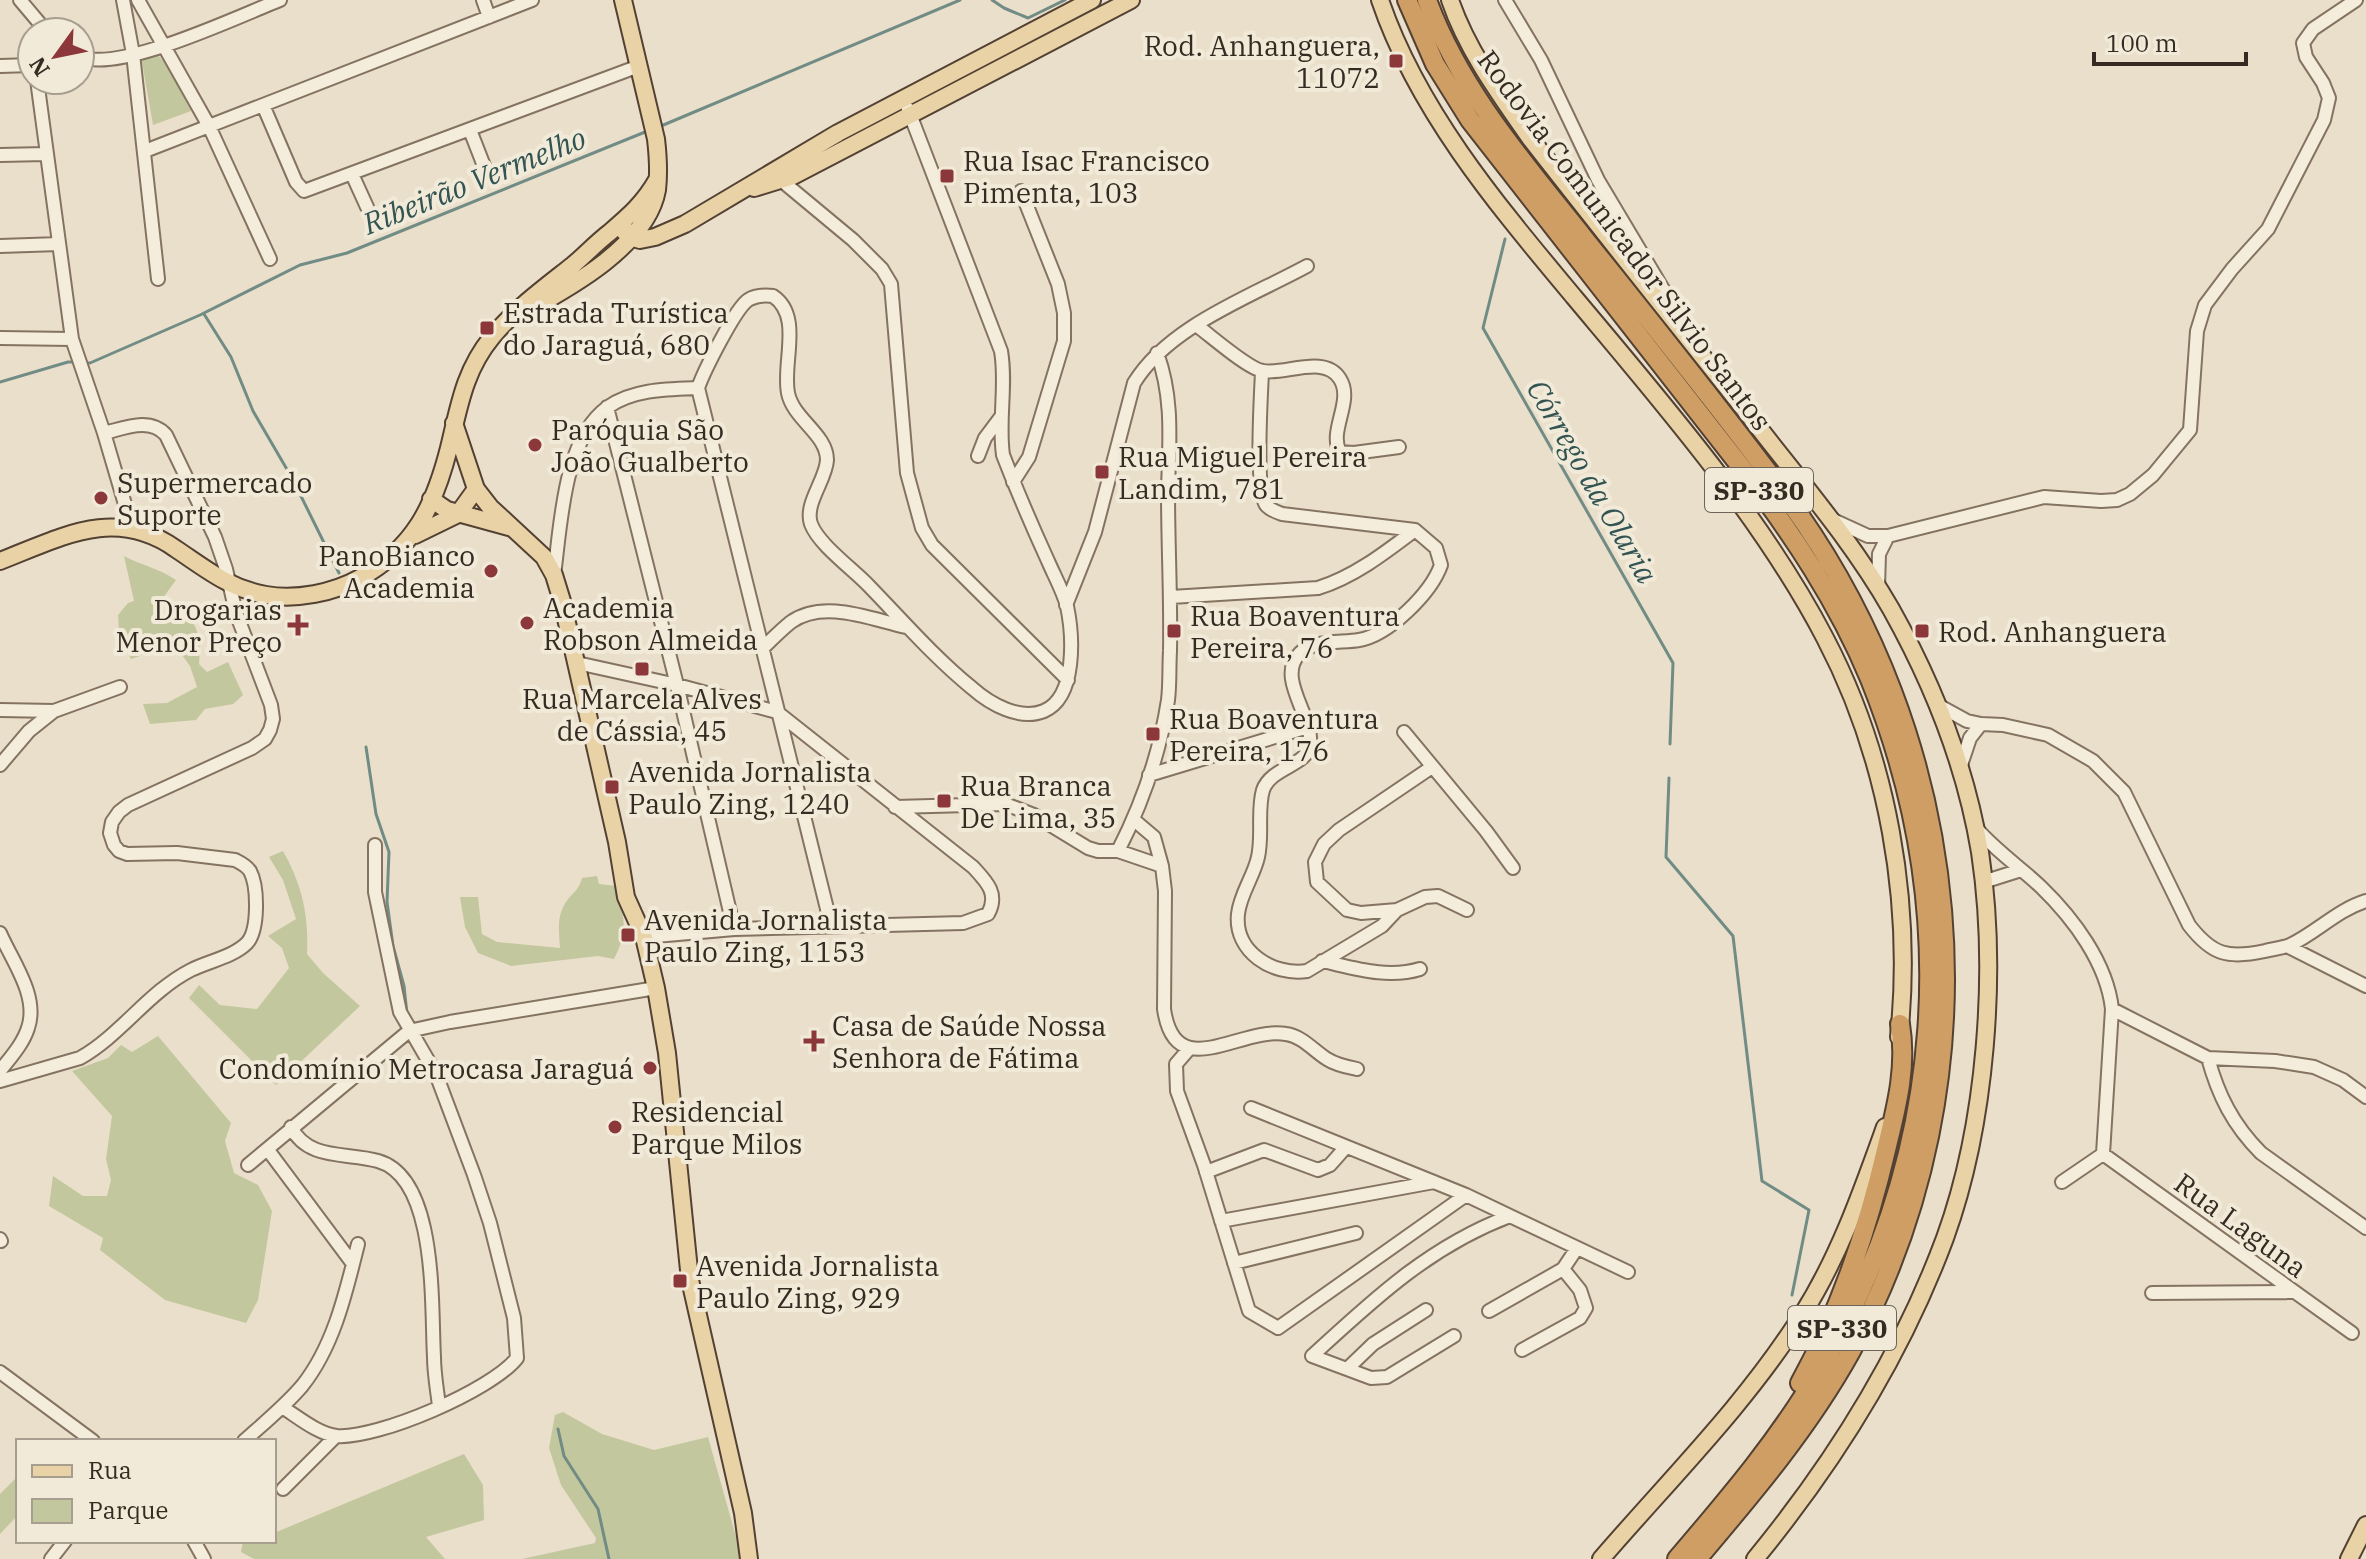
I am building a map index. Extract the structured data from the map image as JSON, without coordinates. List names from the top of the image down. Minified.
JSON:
{"streets":{"highway":["Rodovia Comunicador Silvio Santos","SP-330"],"street":["Rua Laguna"]},"water":["Ribeirão Vermelho","Córrego da Olaria"],"places":{"transit":["Rod. Anhanguera, 11072","Rua Isac Francisco Pimenta, 103","Estrada Turística do Jaraguá, 680","Rua Miguel Pereira Landim, 781","Rua Boaventura Pereira, 76","Rod. Anhanguera","Rua Marcela Alves de Cássia, 45","Rua Boaventura Pereira, 176","Avenida Jornalista Paulo Zing, 1240","Rua Branca De Lima, 35","Avenida Jornalista Paulo Zing, 1153","Avenida Jornalista Paulo Zing, 929"],"other":["Paróquia São João Gualberto","Supermercado Suporte","PanoBianco Academia","Academia Robson Almeida","Condomínio Metrocasa Jaraguá","Residencial Parque Milos"],"health":["Drogarias Menor Preço","Casa de Saúde Nossa Senhora de Fátima"]},"legend":["Rua","Parque"],"scale_bar":"100 m","north":"bottom left"}
